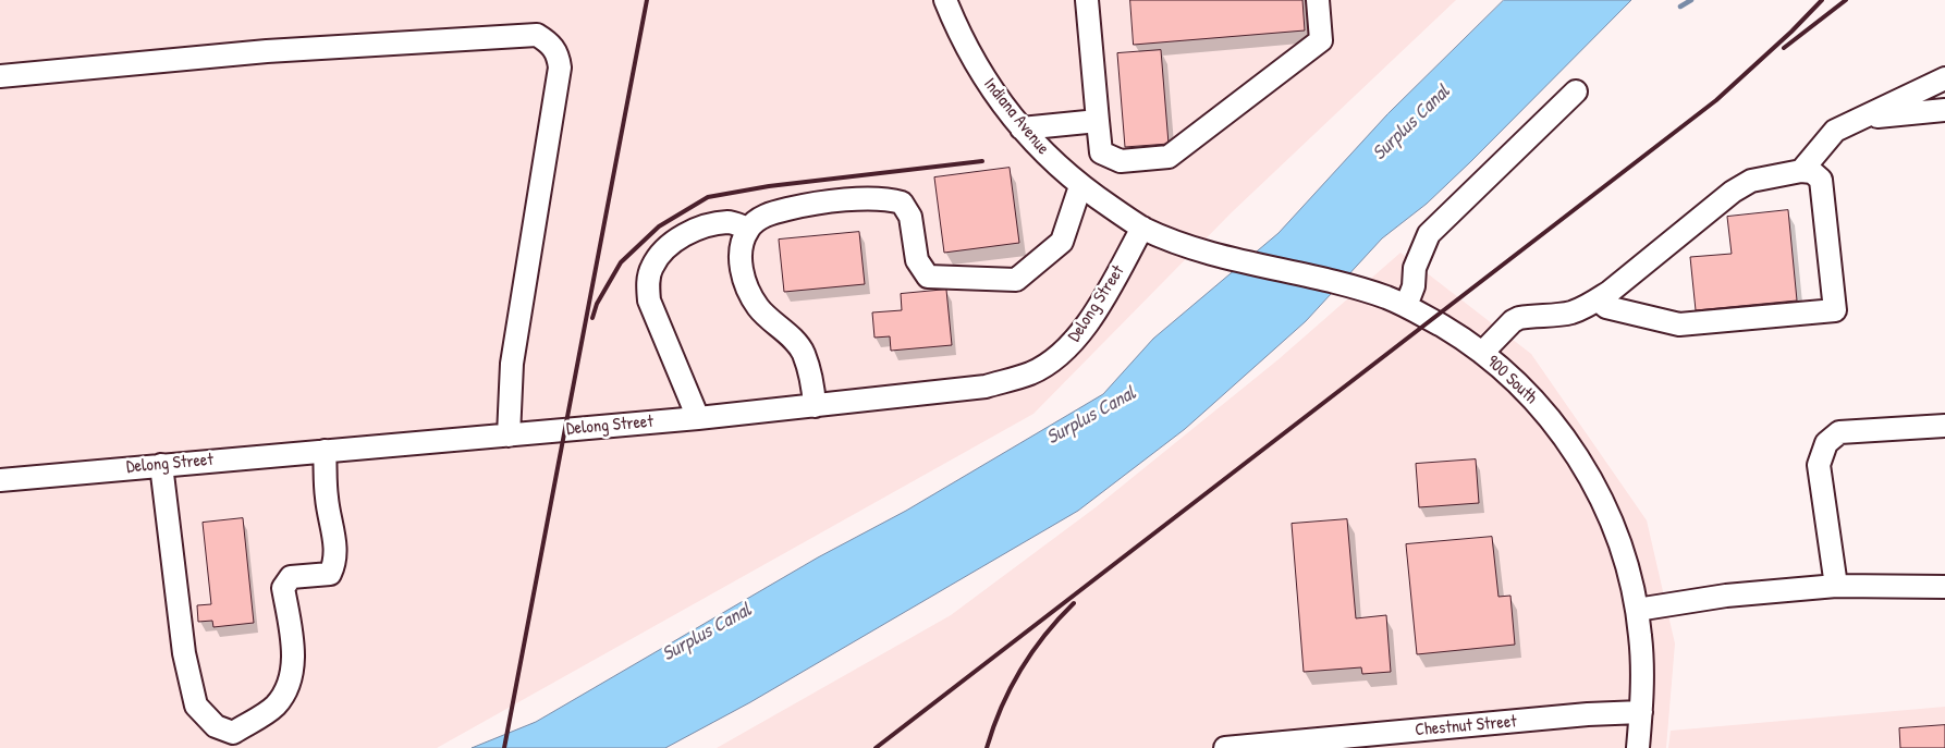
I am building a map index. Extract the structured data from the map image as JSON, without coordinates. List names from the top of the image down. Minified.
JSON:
{"streets":{"street":["Indiana Avenue","Delong Street","900 South","Chestnut Street"]},"crossings":[["Indiana Avenue","Delong Street"],["Indiana Avenue","900 South"],["Delong Street","900 South"],["900 South","Chestnut Street"]],"water":["Surplus Canal"]}
